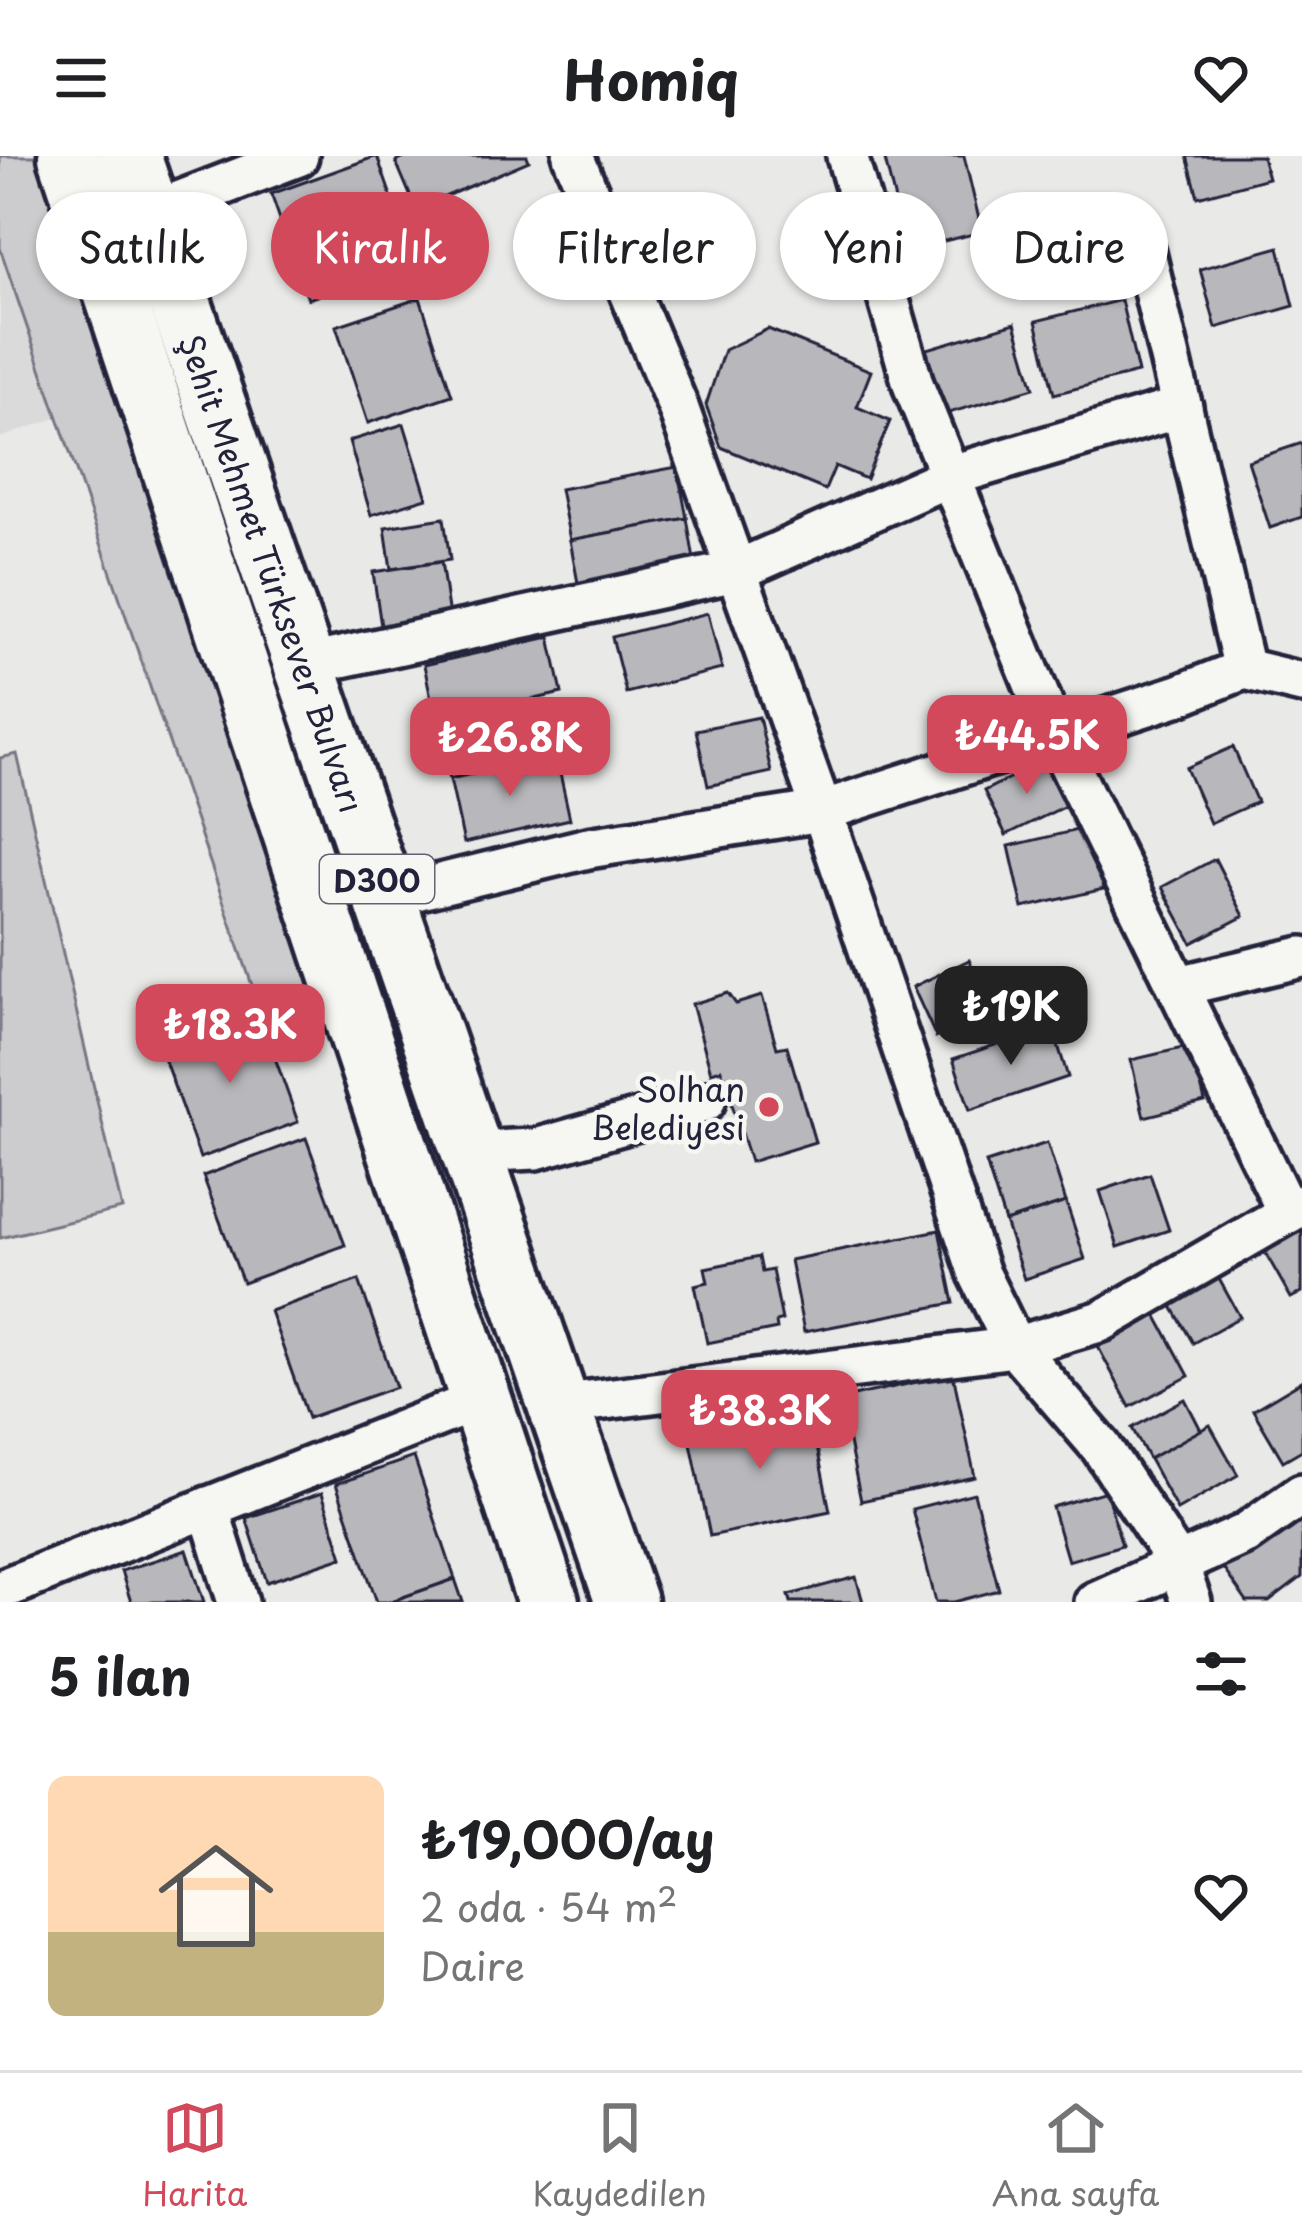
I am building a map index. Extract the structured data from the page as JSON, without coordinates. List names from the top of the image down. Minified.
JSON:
{"streets":{"highway":["Şehit Mehmet Türksever Bulvarı","D300"]},"places":["Solhan Belediyesi"],"page":{"header":"Homiq","chip":["Satılık","Kiralık","Filtreler","Yeni","Daire"],"price":["₺44.5K","₺26.8K","₺19K","₺18.3K","₺38.3K"],"heading":"5 ilan","list":[{"name":"₺19,000/ay","note":"2 oda · 54 m² · Daire"}],"tabs":["Harita","Kaydedilen","Ana sayfa"]}}
